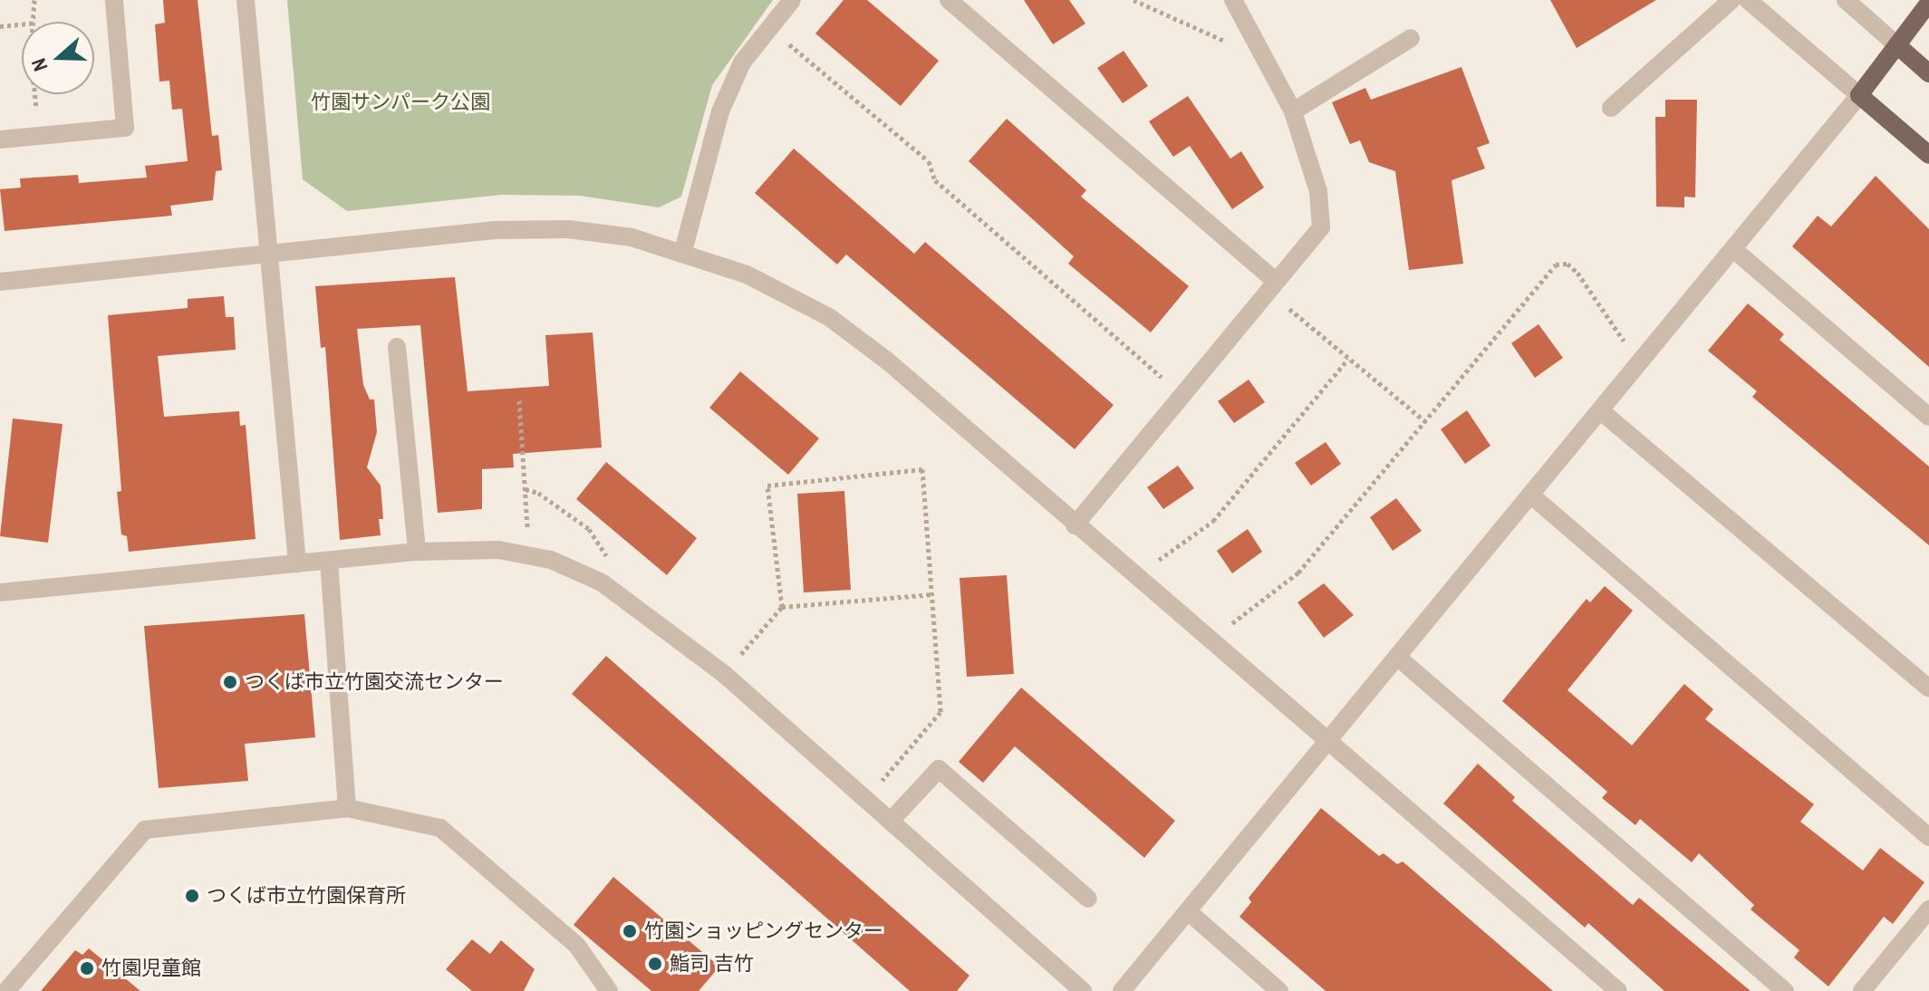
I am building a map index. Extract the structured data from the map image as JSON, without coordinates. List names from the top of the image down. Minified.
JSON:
{"parks":["竹園サンパーク公園"],"places":["つくば市立竹園交流センター","つくば市立竹園保育所","竹園ショッピングセンター","鮨司 吉竹","竹園児童館"],"north":"left"}
